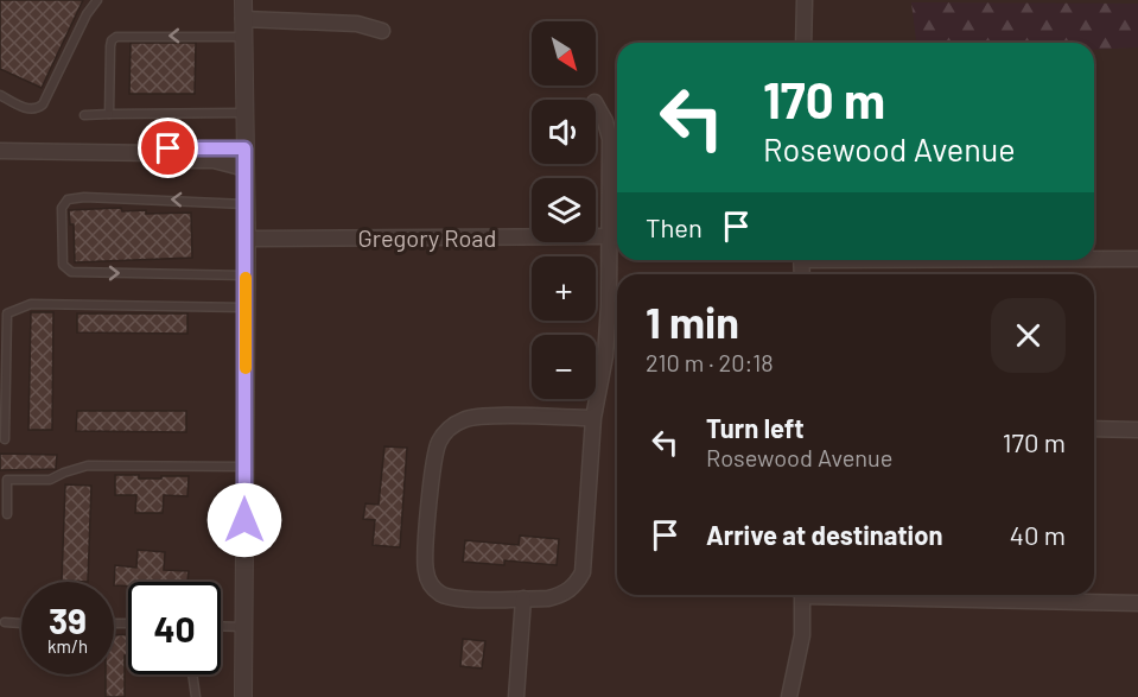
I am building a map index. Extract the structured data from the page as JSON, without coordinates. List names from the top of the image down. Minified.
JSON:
{"streets":{"street":["Gregory Road"]},"north":"bottom right","page":{"map_buttons":["+","−"],"turn":["170 m","Rosewood Avenue"],"then":"Then","heading":["1 min","210 m · 20:18"],"list":[{"name":"Turn left","note":"Rosewood Avenue","value":"170 m"},{"name":"Arrive at destination","value":"40 m"}],"speed":"39 km/h","limit":"40"}}
